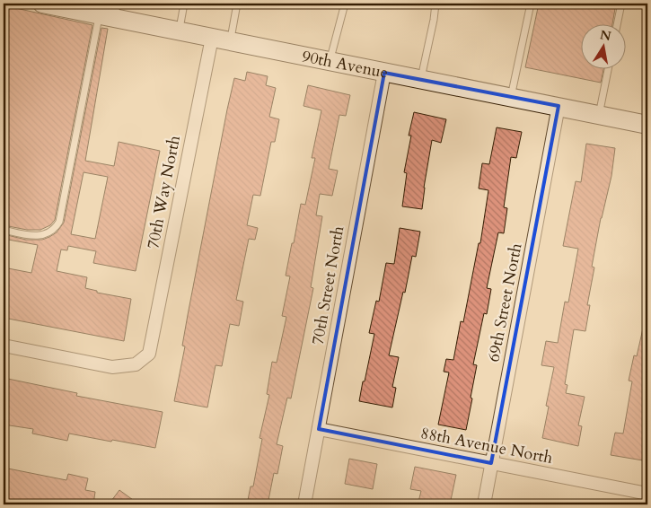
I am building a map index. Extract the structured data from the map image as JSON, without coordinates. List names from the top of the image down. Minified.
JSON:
{"streets":{"street":["90th Avenue","70th Way North","70th Street North","69th Street North","88th Avenue North"]},"crossings":[["90th Avenue","70th Way North"],["90th Avenue","70th Street North"],["90th Avenue","69th Street North"],["70th Street North","88th Avenue North"],["69th Street North","88th Avenue North"]],"north":"top"}
